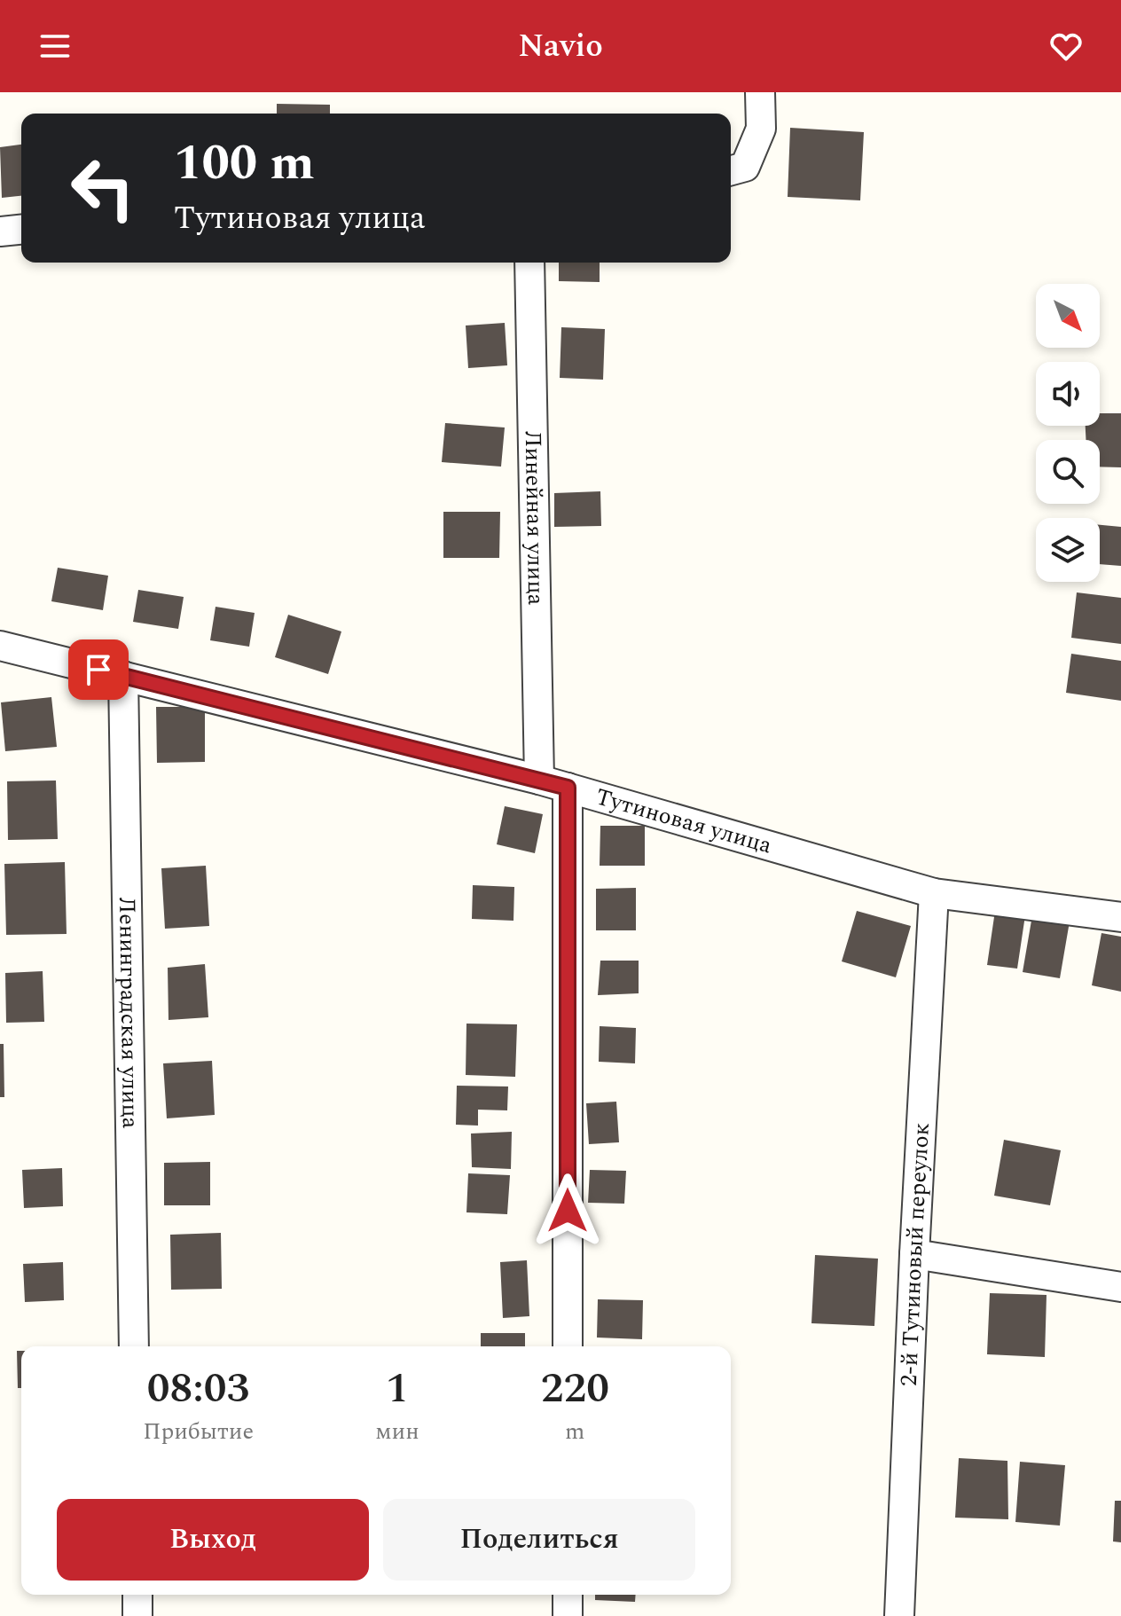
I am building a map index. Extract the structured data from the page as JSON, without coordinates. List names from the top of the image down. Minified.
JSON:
{"streets":{"street":["Линейная улица","Тутиновая улица","Ленинградская улица","2-й Тутиновый переулок"]},"crossings":[["Линейная улица","Тутиновая улица"],["Тутиновая улица","Ленинградская улица"],["Тутиновая улица","2-й Тутиновый переулок"]],"north":"bottom right","page":{"header":"Navio","turn":["100 m","Тутиновая улица"],"eta":["08:03","Прибытие","1","мин","220","m"],"buttons":["Выход","Поделиться"]}}
